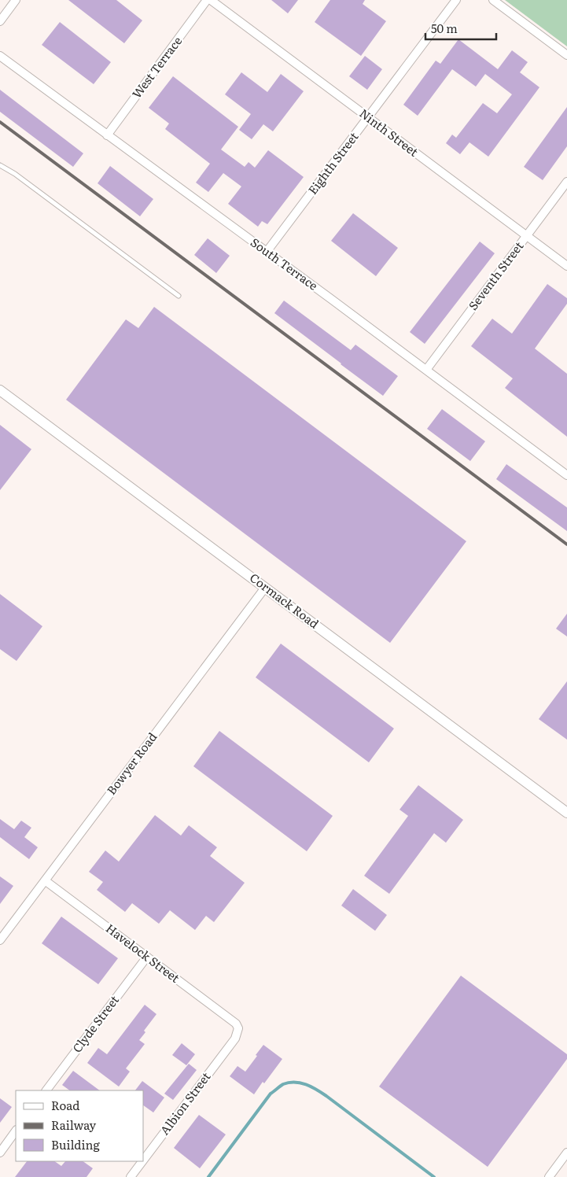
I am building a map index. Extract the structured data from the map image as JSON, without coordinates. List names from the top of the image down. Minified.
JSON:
{"streets":{"street":["West Terrace","Ninth Street","Eighth Street","South Terrace","Seventh Street","Cormack Road","Bowyer Road","Havelock Street","Clyde Street","Albion Street"]},"crossings":[["West Terrace","South Terrace"],["Ninth Street","Eighth Street"],["Ninth Street","Seventh Street"],["Eighth Street","South Terrace"],["South Terrace","Seventh Street"],["Cormack Road","Bowyer Road"],["Bowyer Road","Havelock Street"],["Havelock Street","Clyde Street"],["Havelock Street","Albion Street"]],"legend":["Road","Railway","Building"],"scale_bar":"50 m"}
